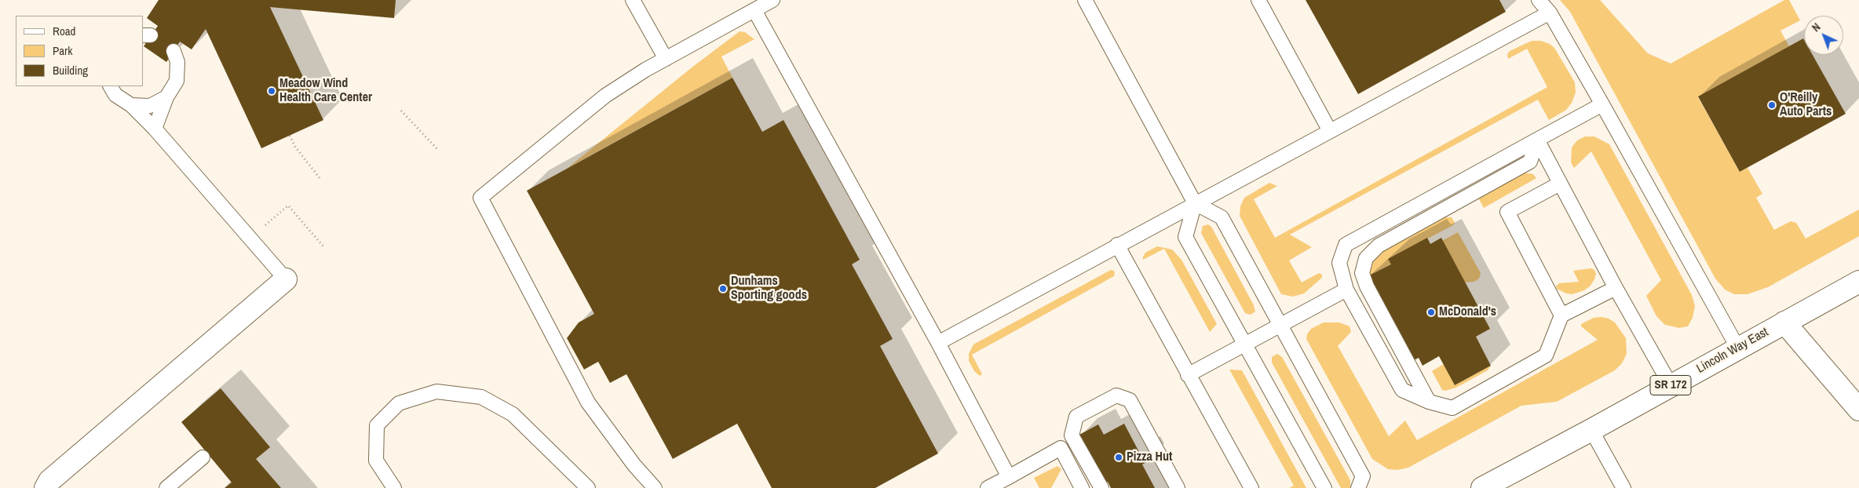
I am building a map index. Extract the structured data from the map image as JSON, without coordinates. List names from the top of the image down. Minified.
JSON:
{"streets":{"street":["Lincoln Way East","SR 172"]},"places":["Meadow Wind Health Care Center","O'Reilly Auto Parts","Dunhams Sporting goods","McDonald's","Pizza Hut"],"legend":["Road","Park","Building"],"north":"top left"}
